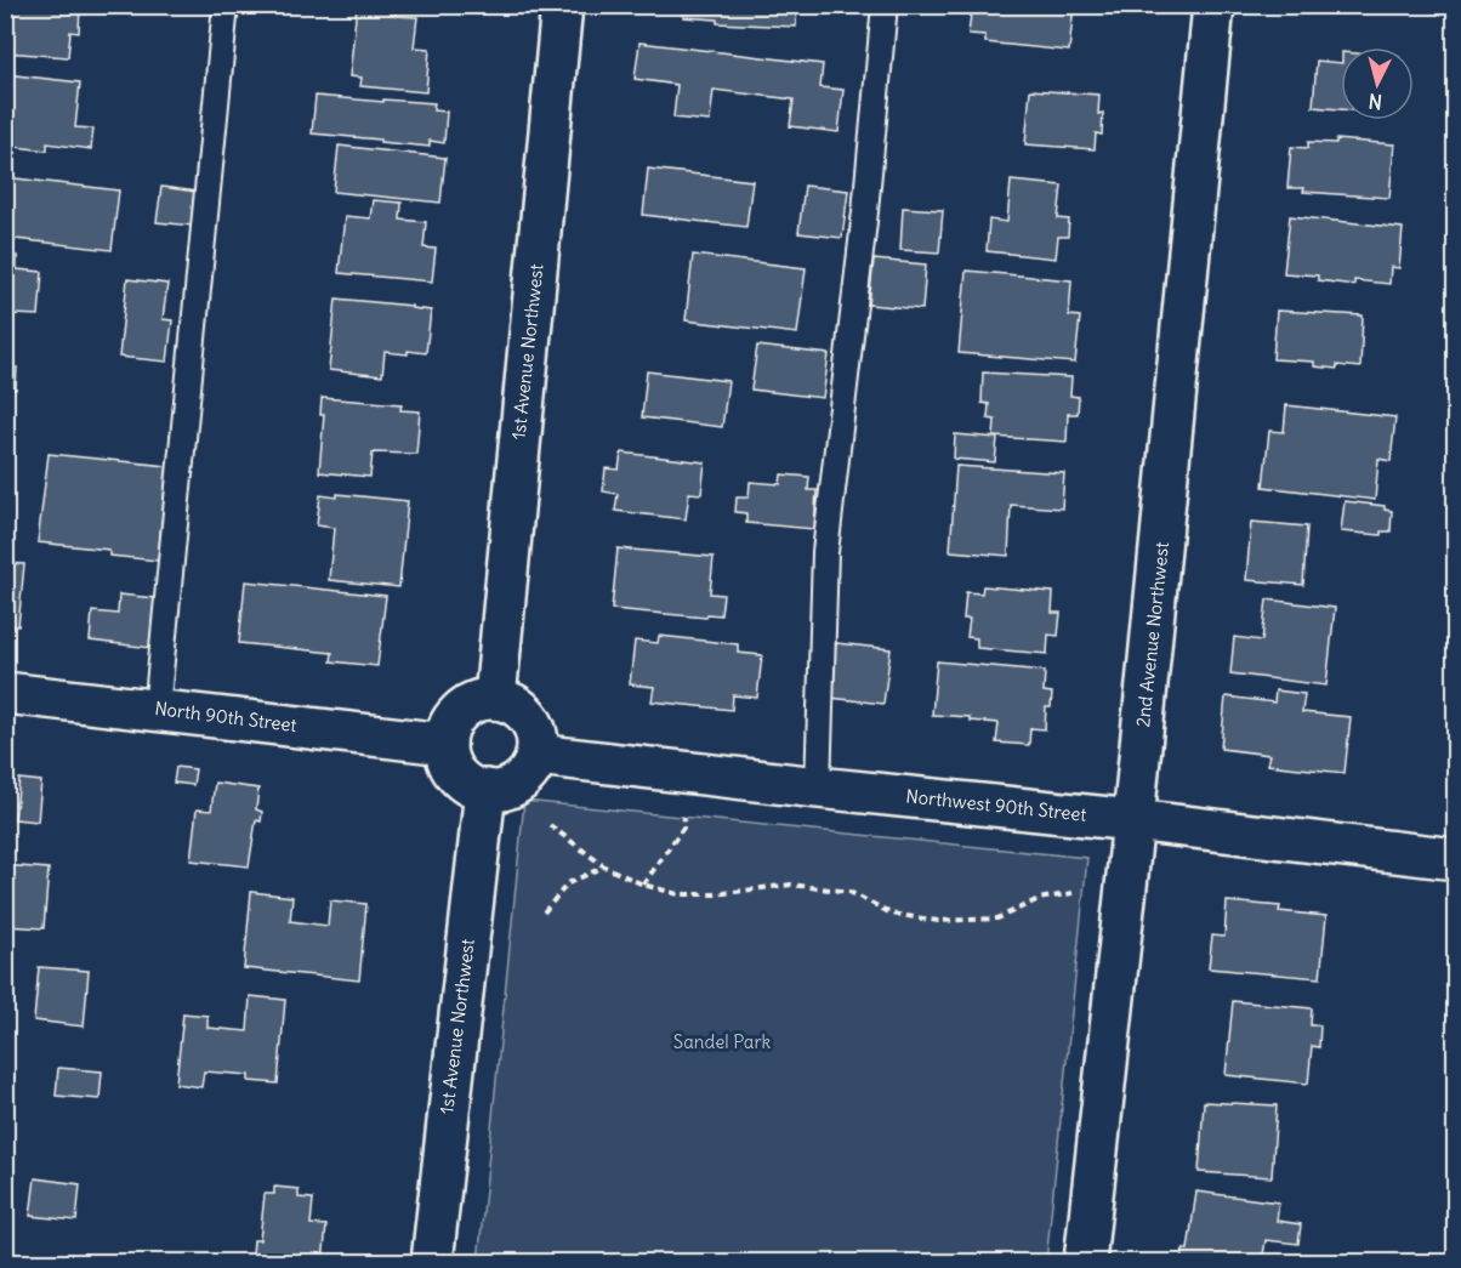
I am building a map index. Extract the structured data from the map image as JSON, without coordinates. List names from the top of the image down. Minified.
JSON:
{"streets":{"street":["1st Avenue Northwest","2nd Avenue Northwest","North 90th Street","Northwest 90th Street"]},"crossings":[["1st Avenue Northwest","North 90th Street"],["1st Avenue Northwest","Northwest 90th Street"],["2nd Avenue Northwest","Northwest 90th Street"],["North 90th Street","Northwest 90th Street"]],"parks":["Sandel Park"],"north":"bottom"}
